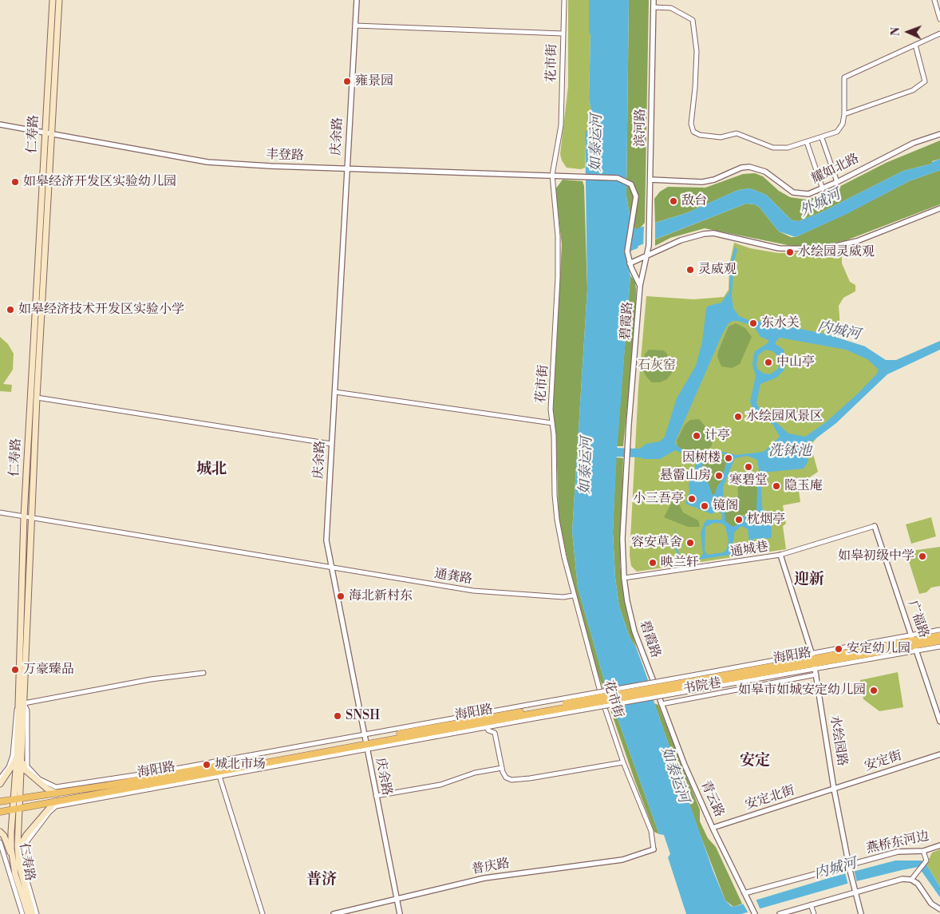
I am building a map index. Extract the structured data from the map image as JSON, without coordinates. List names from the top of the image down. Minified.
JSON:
{"streets":{"main road":["仁寿路","海阳路"],"street":["花市街","滨河路","庆余路","丰登路","耀如北路","碧霞路","通城巷","通龚路","广福路","书院巷","水绘园路","安定街","安定北街","青云路","燕桥东河边","普庆路"]},"crossings":[["花市街","丰登路"],["花市街","通龚路"],["花市街","普庆路"],["滨河路","耀如北路"],["滨河路","碧霞路"],["仁寿路","丰登路"],["仁寿路","通龚路"],["仁寿路","海阳路"],["庆余路","丰登路"],["庆余路","通龚路"],["庆余路","海阳路"],["庆余路","普庆路"],["碧霞路","通城巷"],["碧霞路","青云路"],["通城巷","广福路"],["通城巷","水绘园路"],["广福路","海阳路"],["海阳路","水绘园路"],["书院巷","水绘园路"],["书院巷","青云路"],["水绘园路","安定街"],["水绘园路","安定北街"],["水绘园路","燕桥东河边"],["安定街","安定北街"],["安定北街","青云路"],["青云路","燕桥东河边"]],"districts":["城北","迎新","安定","普济"],"water":["如泰运河","外城河","内城河","洗钵池"],"parks":["石灰窑"],"places":["雍景园","如皋经济开发区实验幼儿园","敌台","水绘园灵威观","灵威观","如皋经济技术开发区实验小学","东水关","中山亭","水绘园风景区","计亭","因树楼","寒碧堂","悬霤山房","隐玉庵","小三吾亭","镜阁","枕烟亭","容安草舍","如皋初级中学","映兰轩","海北新村东","安定幼儿园","万豪臻品","如皋市如城安定幼儿园","SNSH","城北市场"],"north":"left"}
